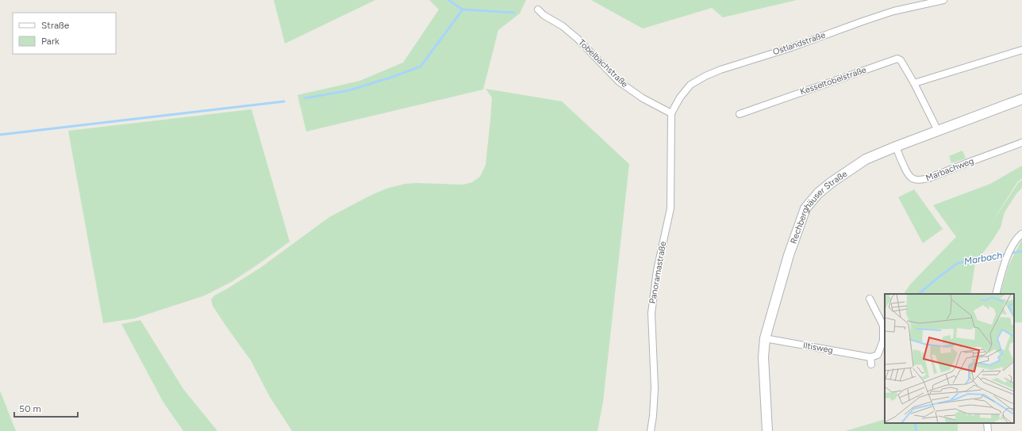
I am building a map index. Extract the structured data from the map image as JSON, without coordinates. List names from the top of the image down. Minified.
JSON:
{"streets":{"street":["Ostlandstraße","Tobelbachstraße","Kesseltobelstraße","Marbachweg","Rechberghäuser Straße","Panoramastraße","Iltisweg"]},"crossings":[["Ostlandstraße","Tobelbachstraße"],["Ostlandstraße","Panoramastraße"],["Tobelbachstraße","Panoramastraße"],["Kesseltobelstraße","Rechberghäuser Straße"],["Marbachweg","Rechberghäuser Straße"],["Rechberghäuser Straße","Iltisweg"]],"water":["Marbach"],"legend":["Straße","Park"],"scale_bar":"50 m"}
